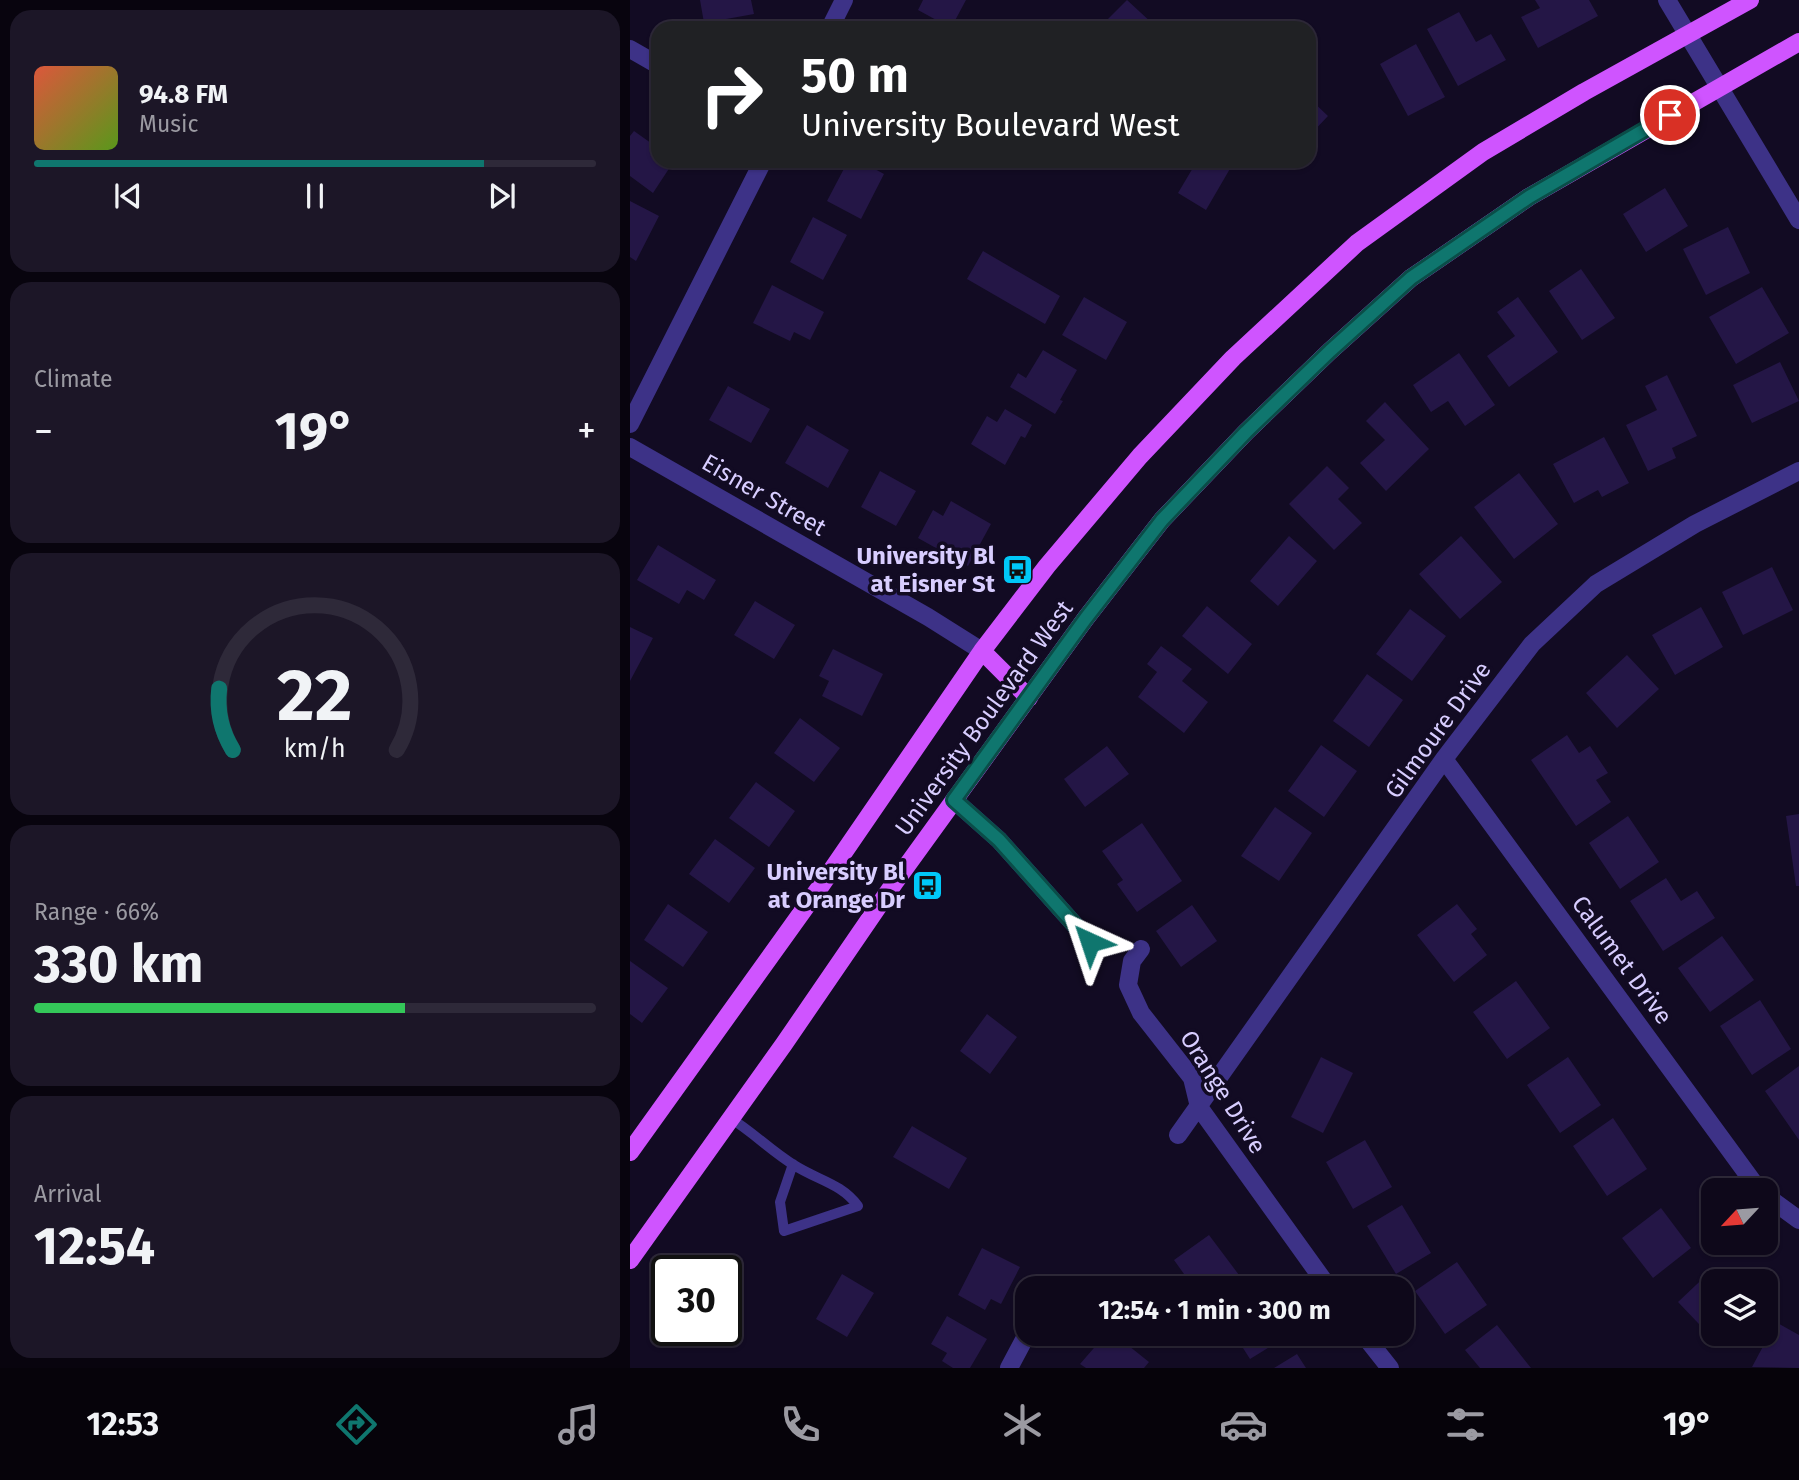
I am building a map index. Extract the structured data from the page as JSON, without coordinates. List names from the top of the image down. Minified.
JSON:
{"streets":{"main road":["University Boulevard West"],"street":["Eisner Street","Gilmoure Drive","Calumet Drive","Orange Drive"]},"crossings":[["Eisner Street","University Boulevard West"],["Gilmoure Drive","Calumet Drive"],["Gilmoure Drive","Orange Drive"]],"places":{"bus stop":["University Bl at Eisner St","University Bl at Orange Dr"]},"north":"bottom left","page":{"turn":["50 m","University Boulevard West"],"song":["94.8 FM","Music"],"tile":["Climate",["Range · 66%","330 km"],["Arrival","12:54"]],"heat":["−","19°","+"],"limit":"30","trip":"12:54 · 1 min · 300 m","tabs":["12:53","19°"],"gauge":["22","km/h"]}}
